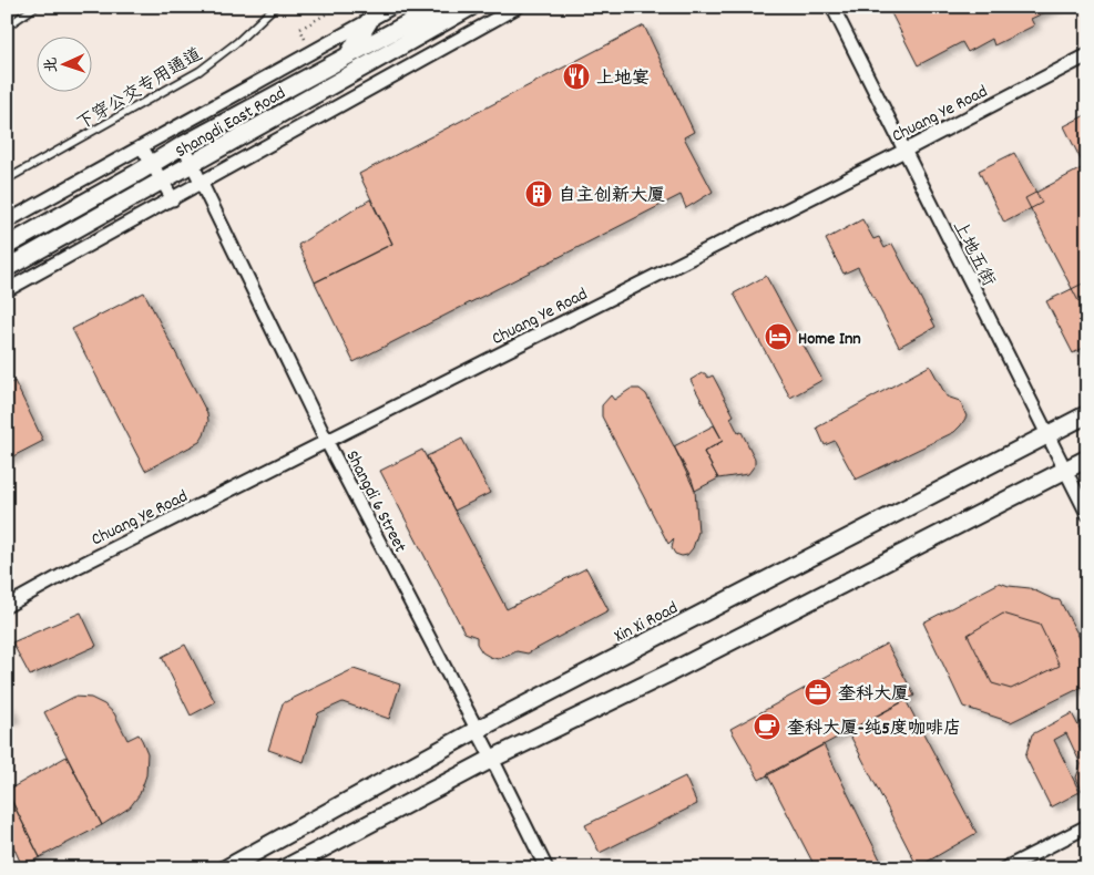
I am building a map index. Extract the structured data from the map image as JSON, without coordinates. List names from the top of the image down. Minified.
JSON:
{"streets":{"main road":["Shangdi East Road","Xin Xi Road"],"street":["Chuang Ye Road","上地五街","Shangdi 6 Street"],"lane":["下穿公交专用通道"]},"crossings":[["Chuang Ye Road","上地五街"],["Chuang Ye Road","Shangdi 6 Street"],["Shangdi East Road","Shangdi 6 Street"],["上地五街","Xin Xi Road"],["Shangdi 6 Street","Xin Xi Road"]],"places":{"restaurant":["上地宴"],"building":["自主创新大厦"],"hotel":["Home Inn"],"office":["奎科大厦"],"cafe":["奎科大厦-纯5度咖啡店"]},"north":"left"}
